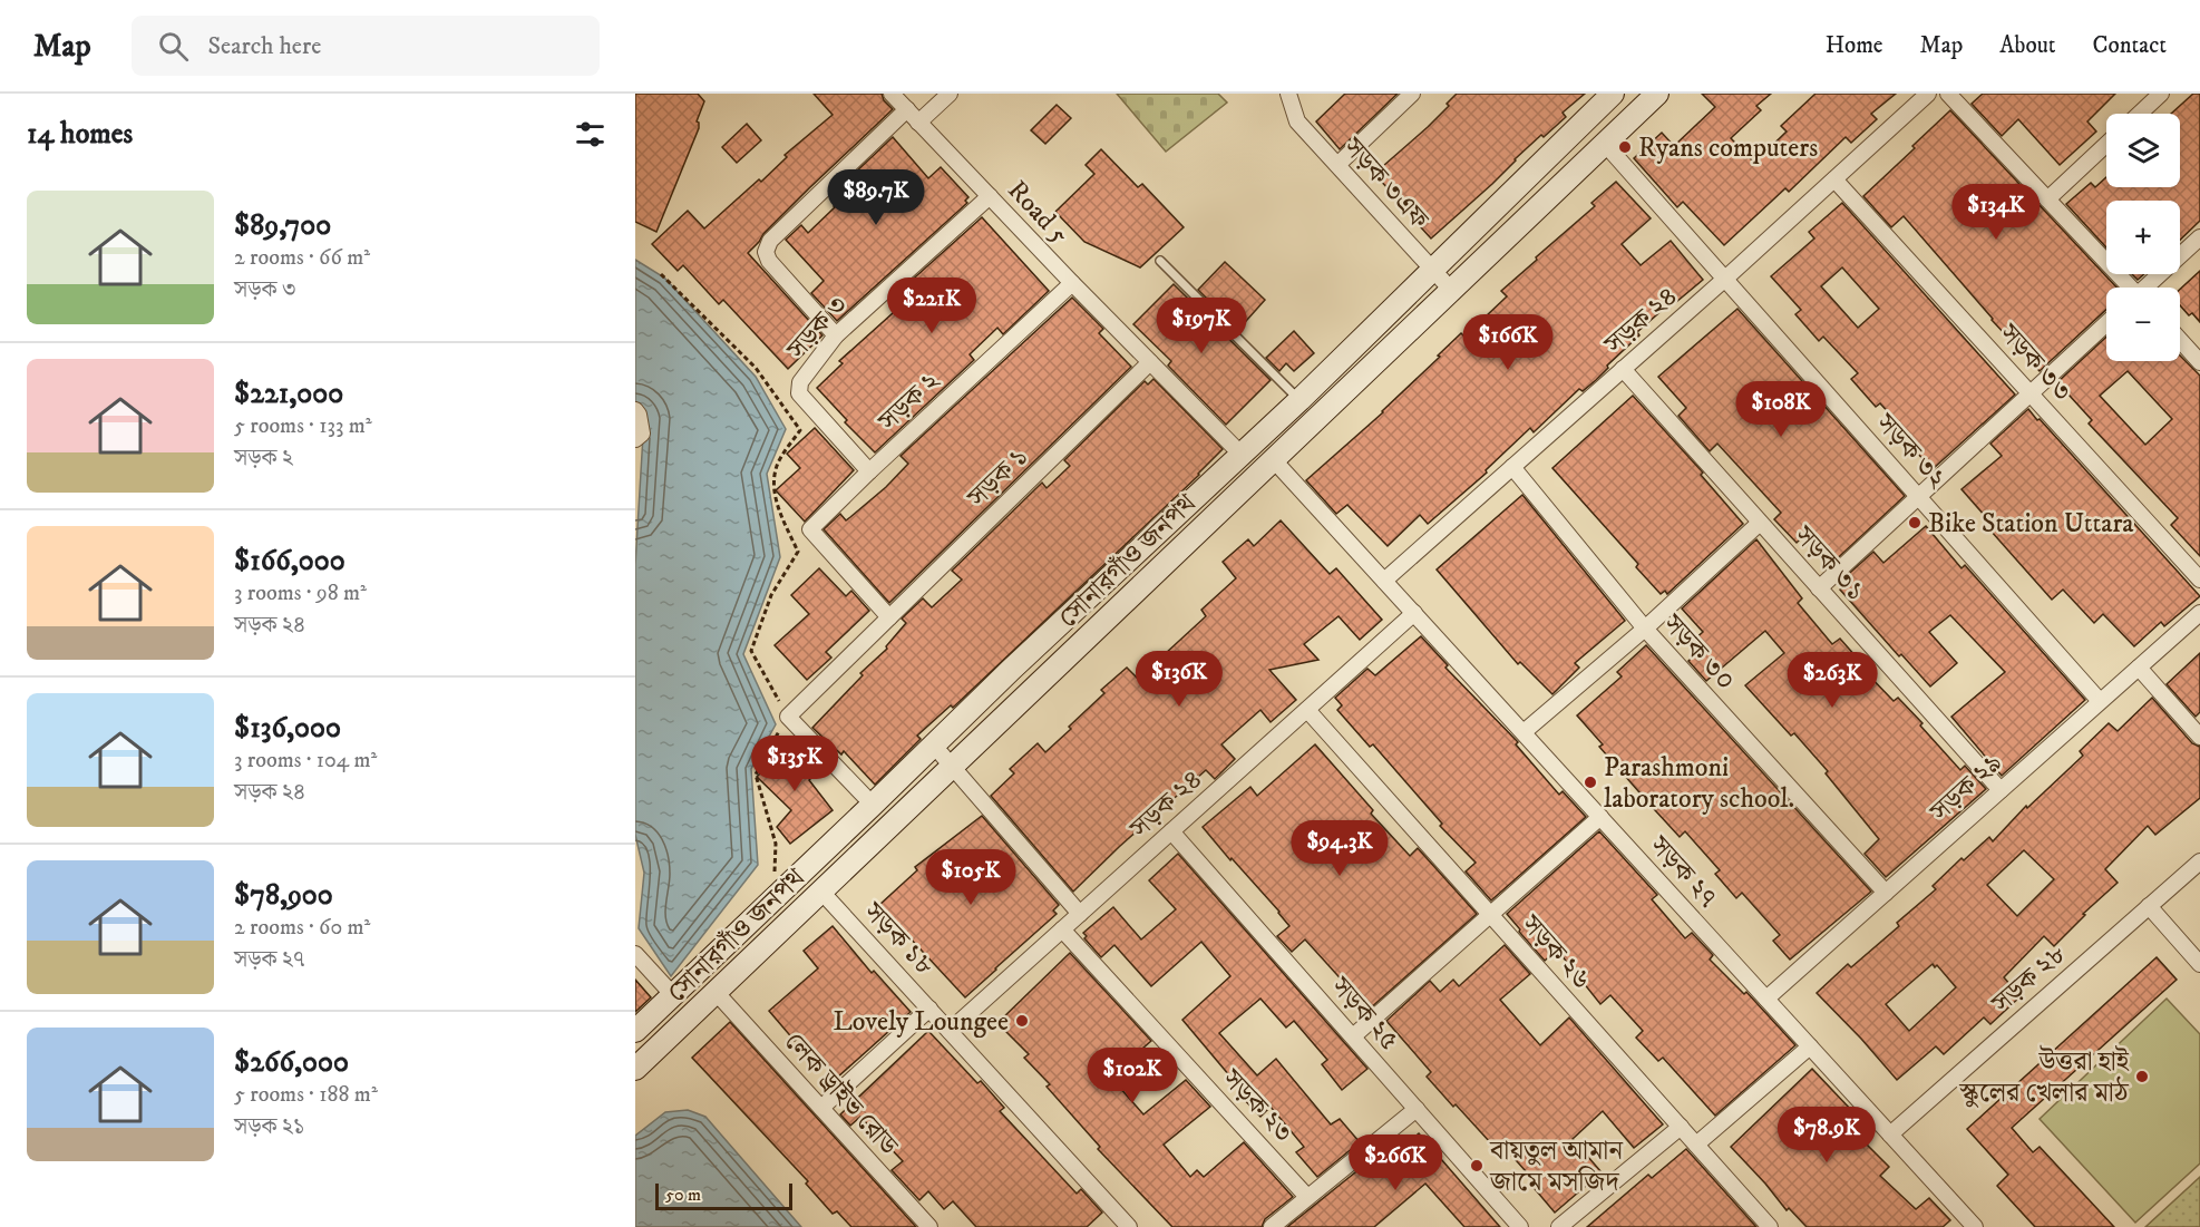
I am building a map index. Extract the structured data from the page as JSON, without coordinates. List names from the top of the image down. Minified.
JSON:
{"streets":{"main road":["সোনারগাঁও জনপথ"],"street":["সড়ক ৩এফ","Road 5","সড়ক ২৪","সড়ক ৩","সড়ক ৩৩","সড়ক ২","সড়ক ৩২","সড়ক ১","সড়ক ৩১","সড়ক ৩০","সড়ক ২৯","সড়ক ২৭","সড়ক ১৮","সড়ক ২৬","সড়ক ২৮","সড়ক ২৫","লেক ড্রাইভ রোড","সড়ক ২৩"]},"crossings":[["সড়ক ৩এফ","সোনারগাঁও জনপথ"],["Road 5","সড়ক ৩"],["Road 5","সড়ক ২"],["Road 5","সড়ক ১"],["সড়ক ২৪","সড়ক ৩৩"],["সড়ক ২৪","সড়ক ৩২"],["সড়ক ২৪","সড়ক ৩১"],["সড়ক ২৪","সড়ক ৩০"],["সড়ক ২৪","সড়ক ২৭"],["সড়ক ২৪","সড়ক ১৮"],["সড়ক ২৪","সড়ক ২৬"],["সড়ক ২৪","সড়ক ২৫"],["সড়ক ২৪","সড়ক ২৩"],["সড়ক ৩","সড়ক ২"],["সড়ক ২","সড়ক ১"],["সড়ক ৩২","সোনারগাঁও জনপথ"],["সড়ক ৩২","সড়ক ২৯"],["সোনারগাঁও জনপথ","সড়ক ২৭"],["সোনারগাঁও জনপথ","সড়ক ১৮"],["সোনারগাঁও জনপথ","লেক ড্রাইভ রোড"],["সড়ক ৩১","সড়ক ২৯"],["সড়ক ৩০","সড়ক ২৯"],["সড়ক ২৯","সড়ক ২৭"],["সড়ক ২৭","সড়ক ২৮"]],"places":["Ryans computers","Bike Station Uttara","Parashmoni laboratory school.","Lovely Loungee","উত্তরা হাই স্কুলের খেলার মাঠ","বায়তুল আমান জামে মসজিদ"],"scale_bar":"50 m","page":{"header":"Map","search":"Search here","nav":["Home","Map","About","Contact"],"heading":"14 homes","map_buttons":["+","−"],"price":["$89.7K","$134K","$221K","$197K","$166K","$108K","$136K","$263K","$135K","$94.3K","$105K","$102K","$78.9K","$266K"],"list":[{"name":"$89,700","note":"2 rooms · 66 m² · সড়ক ৩"},{"name":"$221,000","note":"5 rooms · 133 m² · সড়ক ২"},{"name":"$166,000","note":"3 rooms · 98 m² · সড়ক ২৪"},{"name":"$136,000","note":"3 rooms · 104 m² · সড়ক ২৪"},{"name":"$78,900","note":"2 rooms · 60 m² · সড়ক ২৭"},{"name":"$266,000","note":"5 rooms · 188 m² · সড়ক ২১"}],"scale":"50 m"}}
